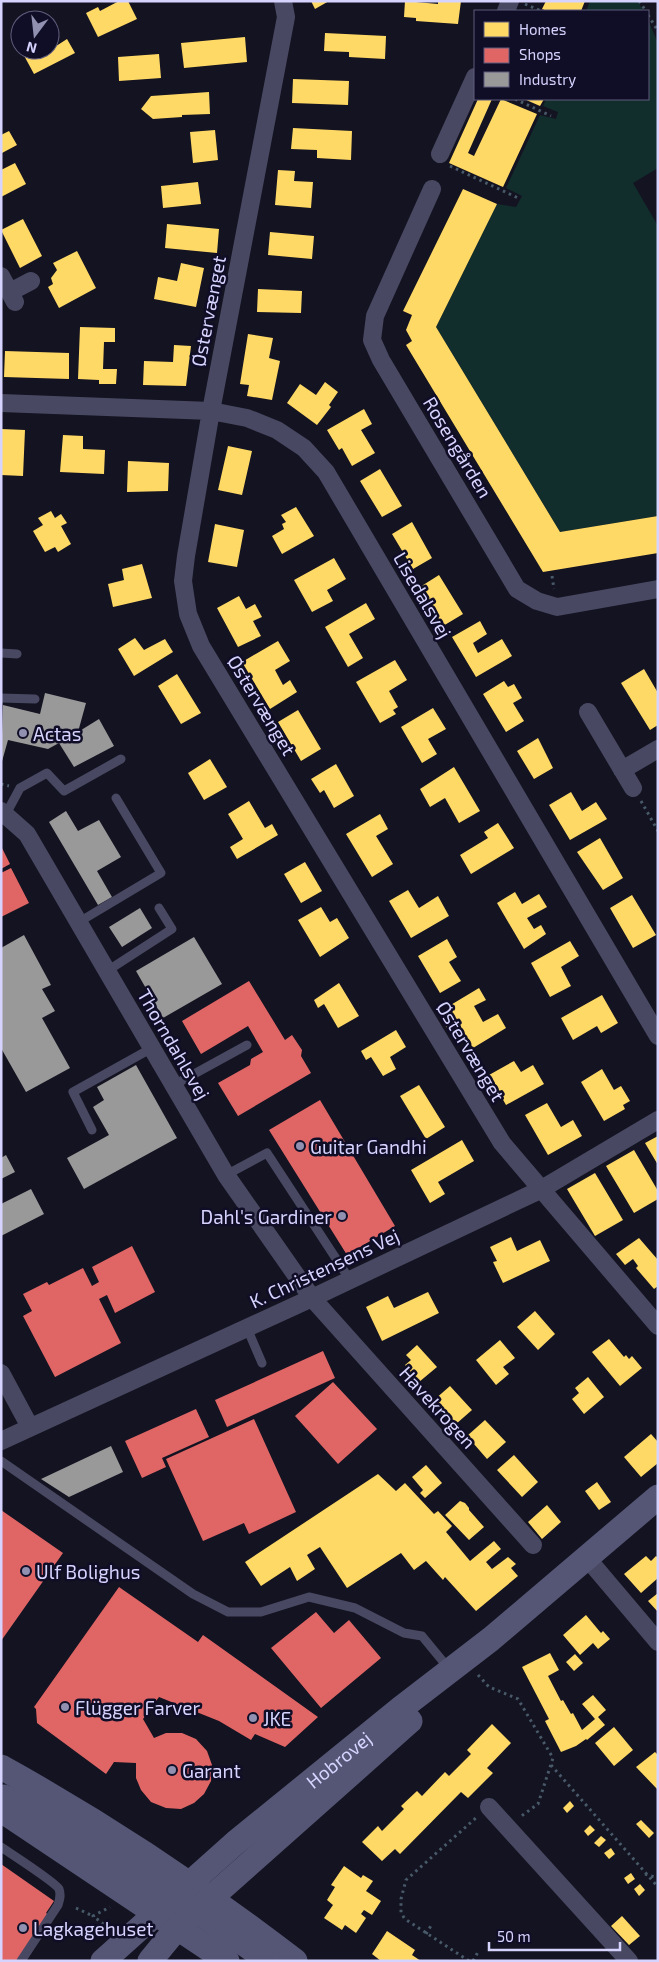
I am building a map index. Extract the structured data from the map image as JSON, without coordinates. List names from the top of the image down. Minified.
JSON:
{"streets":{"main road":["Hobrovej"],"street":["Østervænget","Rosengården","Lisedalsvej","Thorndahlsvej","K. Christensens Vej","Havekrogen"]},"crossings":[["Østervænget","Lisedalsvej"],["Østervænget","K. Christensens Vej"],["Thorndahlsvej","K. Christensens Vej"],["Thorndahlsvej","Havekrogen"],["K. Christensens Vej","Havekrogen"]],"places":["Actas","Guitar Gandhi","Dahl's Gardiner","Ulf Bolighus","Flügger Farver","JKE","Garant","Lagkagehuset"],"legend":["Homes","Shops","Industry"],"scale_bar":"50 m","north":"bottom"}
